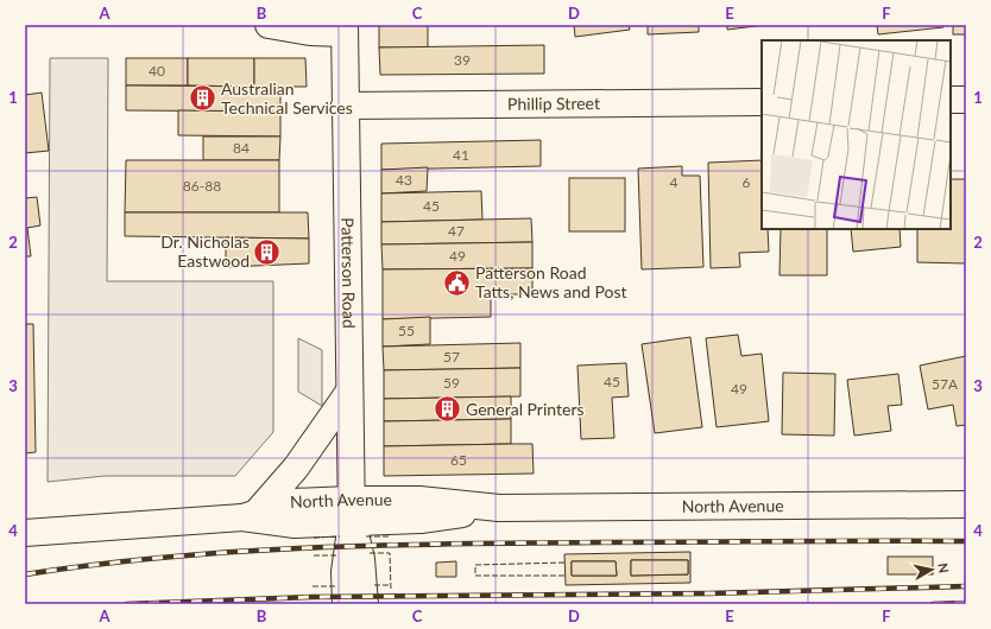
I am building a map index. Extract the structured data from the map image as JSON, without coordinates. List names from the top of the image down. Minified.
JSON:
{"streets":{"street":["Phillip Street","Patterson Road","North Avenue"]},"crossings":[["Phillip Street","Patterson Road"],["Patterson Road","North Avenue"]],"places":{"building":["Australian Technical Services","Dr. Nicholas Eastwood","General Printers"],"public building":["Patterson Road Tatts, News and Post"]},"house_numbers":["39","40","84","41","43","4","6","86-88","45","47","49","55","57","45","59","57A","49","65"],"north":"right","grid":{"columns":["A","B","C","D","E","F"],"rows":["1","2","3","4"]}}
